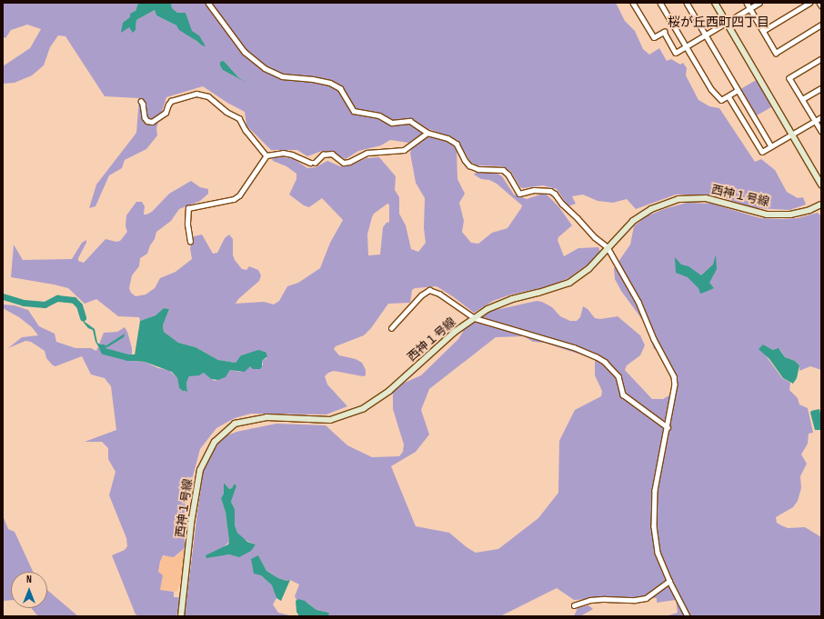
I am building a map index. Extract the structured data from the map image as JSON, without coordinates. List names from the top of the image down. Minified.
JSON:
{"streets":{"street":["西神１号線"]},"districts":["桜が丘西町四丁目"],"north":"top"}
